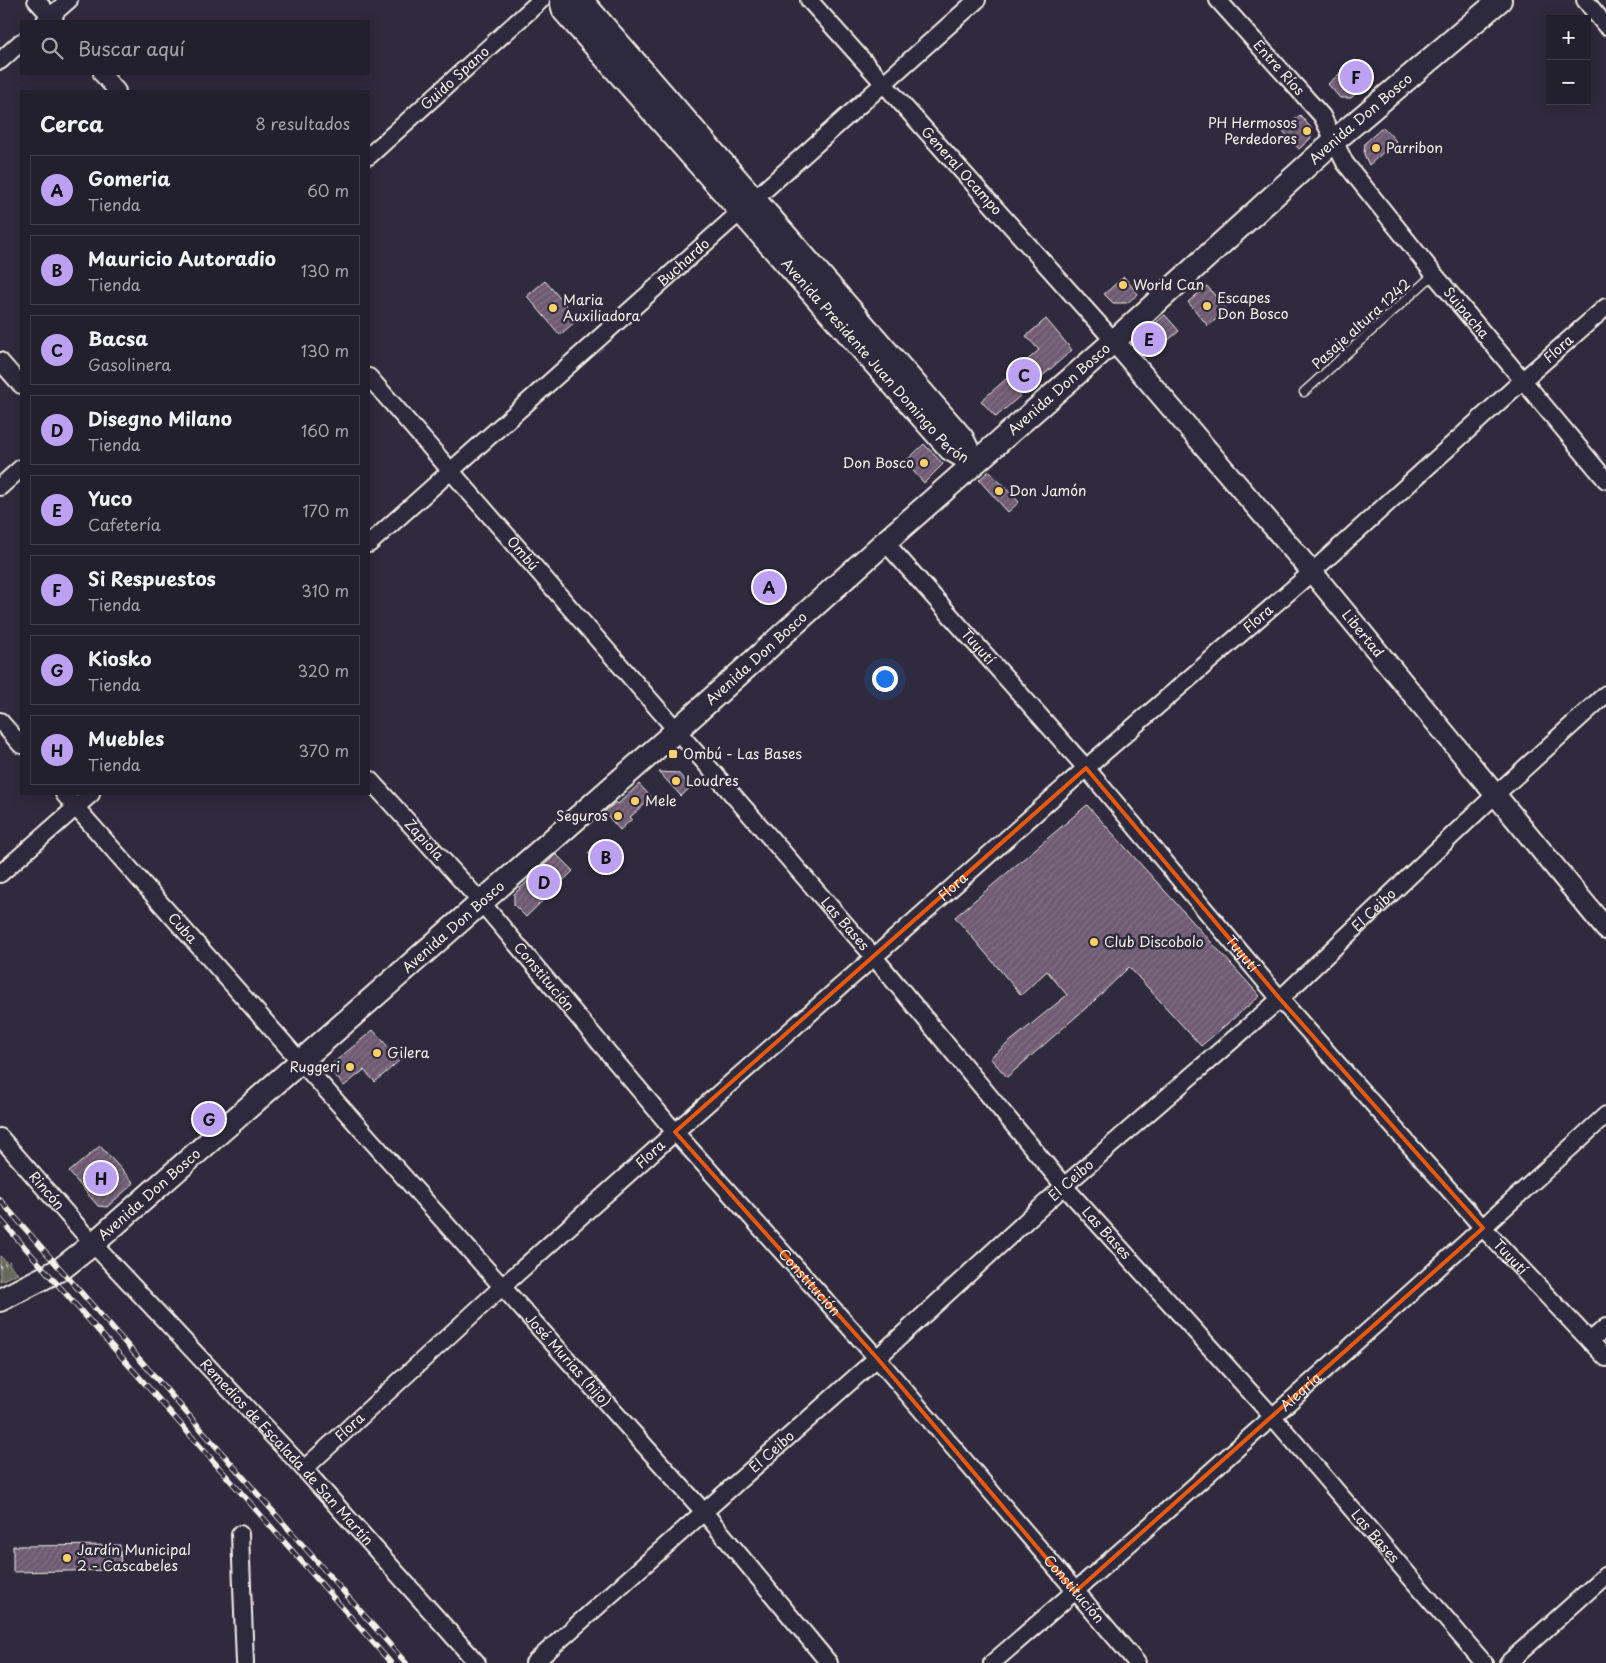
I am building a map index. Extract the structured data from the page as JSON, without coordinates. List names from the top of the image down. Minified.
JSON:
{"streets":{"main road":["Avenida Don Bosco","Avenida Presidente Juan Domingo Perón"],"street":["Entre Ríos","Guido Spano","General Ocampo","Buchardo","Suipacha","Flora","Ombú","Libertad","Tuyutí","Zapiola","El Ceibo","Las Bases","Cuba","Constitución","Rincón","José Murias (hijo)","Alegría","Remedios de Escalada de San Martín"],"lane":["Pasaje altura 1242"]},"crossings":[["Entre Ríos","Avenida Don Bosco"],["Entre Ríos","Suipacha"],["Avenida Don Bosco","General Ocampo"],["Avenida Don Bosco","Suipacha"],["Avenida Don Bosco","Avenida Presidente Juan Domingo Perón"],["Avenida Don Bosco","Ombú"],["Avenida Don Bosco","Libertad"],["Avenida Don Bosco","Tuyutí"],["Avenida Don Bosco","Zapiola"],["Avenida Don Bosco","Las Bases"],["Avenida Don Bosco","Cuba"],["Avenida Don Bosco","Constitución"],["Avenida Don Bosco","Rincón"],["Avenida Don Bosco","José Murias (hijo)"],["Avenida Don Bosco","Remedios de Escalada de San Martín"],["General Ocampo","Buchardo"],["General Ocampo","Libertad"],["Buchardo","Avenida Presidente Juan Domingo Perón"],["Buchardo","Ombú"],["Suipacha","Pasaje altura 1242"],["Suipacha","Flora"],["Flora","Libertad"],["Flora","Tuyutí"],["Flora","Las Bases"],["Flora","Constitución"],["Flora","José Murias (hijo)"],["Flora","Remedios de Escalada de San Martín"],["Ombú","Las Bases"],["Libertad","El Ceibo"],["Tuyutí","El Ceibo"],["Tuyutí","Alegría"],["Zapiola","Constitución"],["El Ceibo","Las Bases"],["El Ceibo","Constitución"],["El Ceibo","José Murias (hijo)"],["Las Bases","Alegría"],["Cuba","José Murias (hijo)"],["Constitución","Alegría"],["Rincón","Remedios de Escalada de San Martín"]],"places":{"other":["PH Hermosos Perdedores","Parribon","World Can","Escapes Don Bosco","Maria Auxiliadora","Don Bosco","Don Jamón","Loudres","Mele","Seguros","Club Discobolo","Gilera","Ruggeri","Jardín Municipal 2 - Cascabeles"],"transit":["Ombú - Las Bases"]},"page":{"map_buttons":["+","−"],"search":"Buscar aquí","pins":["F","E","C","A","B","D","G","H"],"heading":["Cerca","8 resultados"],"list":[{"mark":"A","name":"Gomeria","note":"Tienda","value":"60 m"},{"mark":"B","name":"Mauricio Autoradio","note":"Tienda","value":"130 m"},{"mark":"C","name":"Bacsa","note":"Gasolinera","value":"130 m"},{"mark":"D","name":"Disegno Milano","note":"Tienda","value":"160 m"},{"mark":"E","name":"Yuco","note":"Cafetería","value":"170 m"},{"mark":"F","name":"Si Respuestos","note":"Tienda","value":"310 m"},{"mark":"G","name":"Kiosko","note":"Tienda","value":"320 m"},{"mark":"H","name":"Muebles","note":"Tienda","value":"370 m"}]}}
